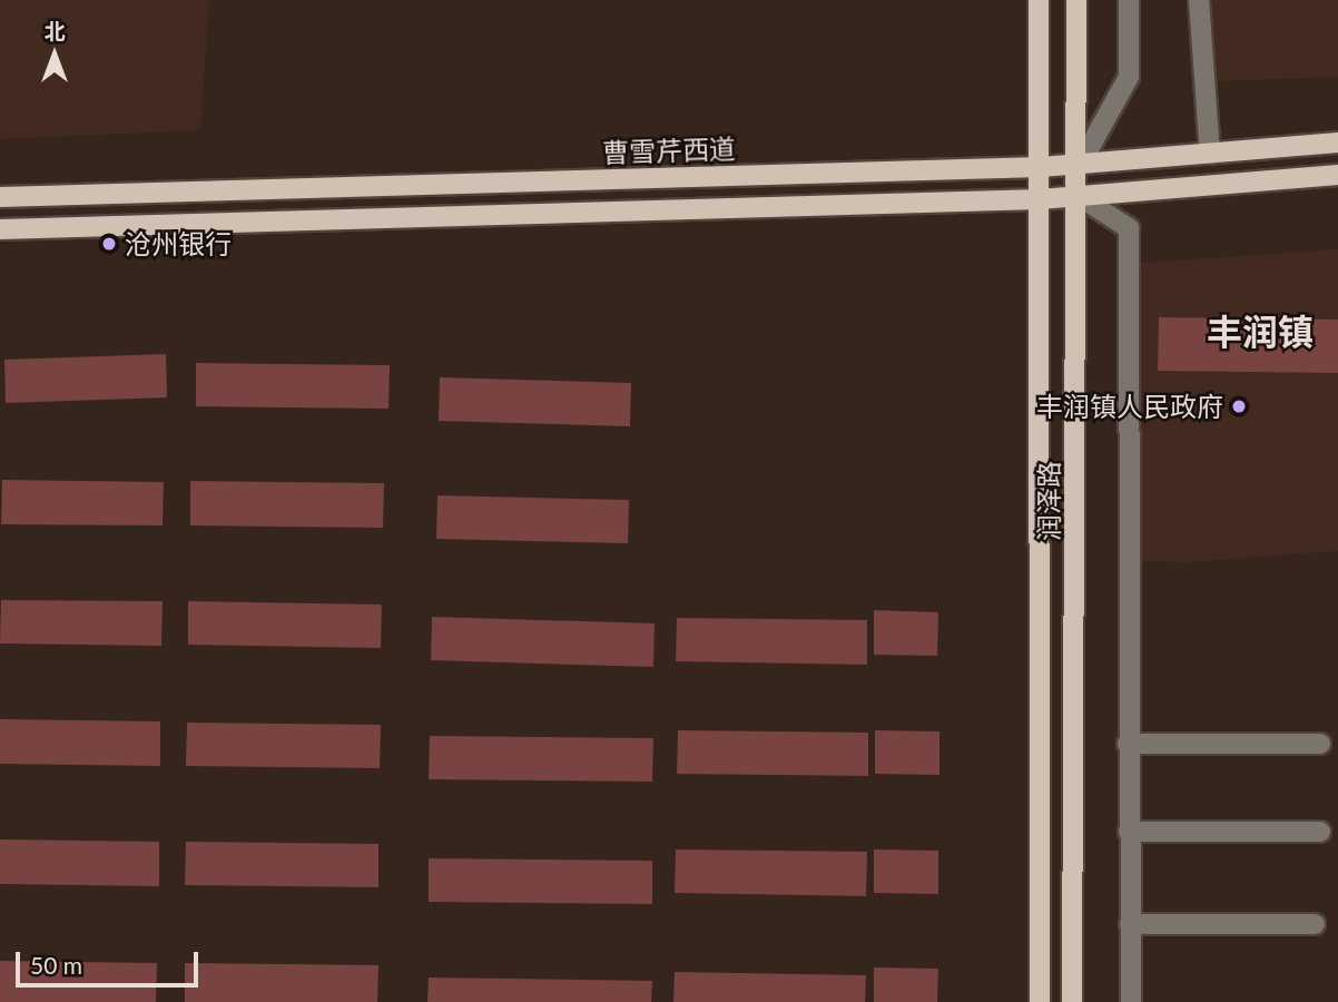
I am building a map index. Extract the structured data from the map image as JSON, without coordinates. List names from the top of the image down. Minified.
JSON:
{"streets":{"main road":["曹雪芹西道","润泽路"]},"crossings":[["曹雪芹西道","润泽路"]],"districts":["丰润镇"],"places":["沧州银行","丰润镇人民政府"],"scale_bar":"50 m","north":"top"}
